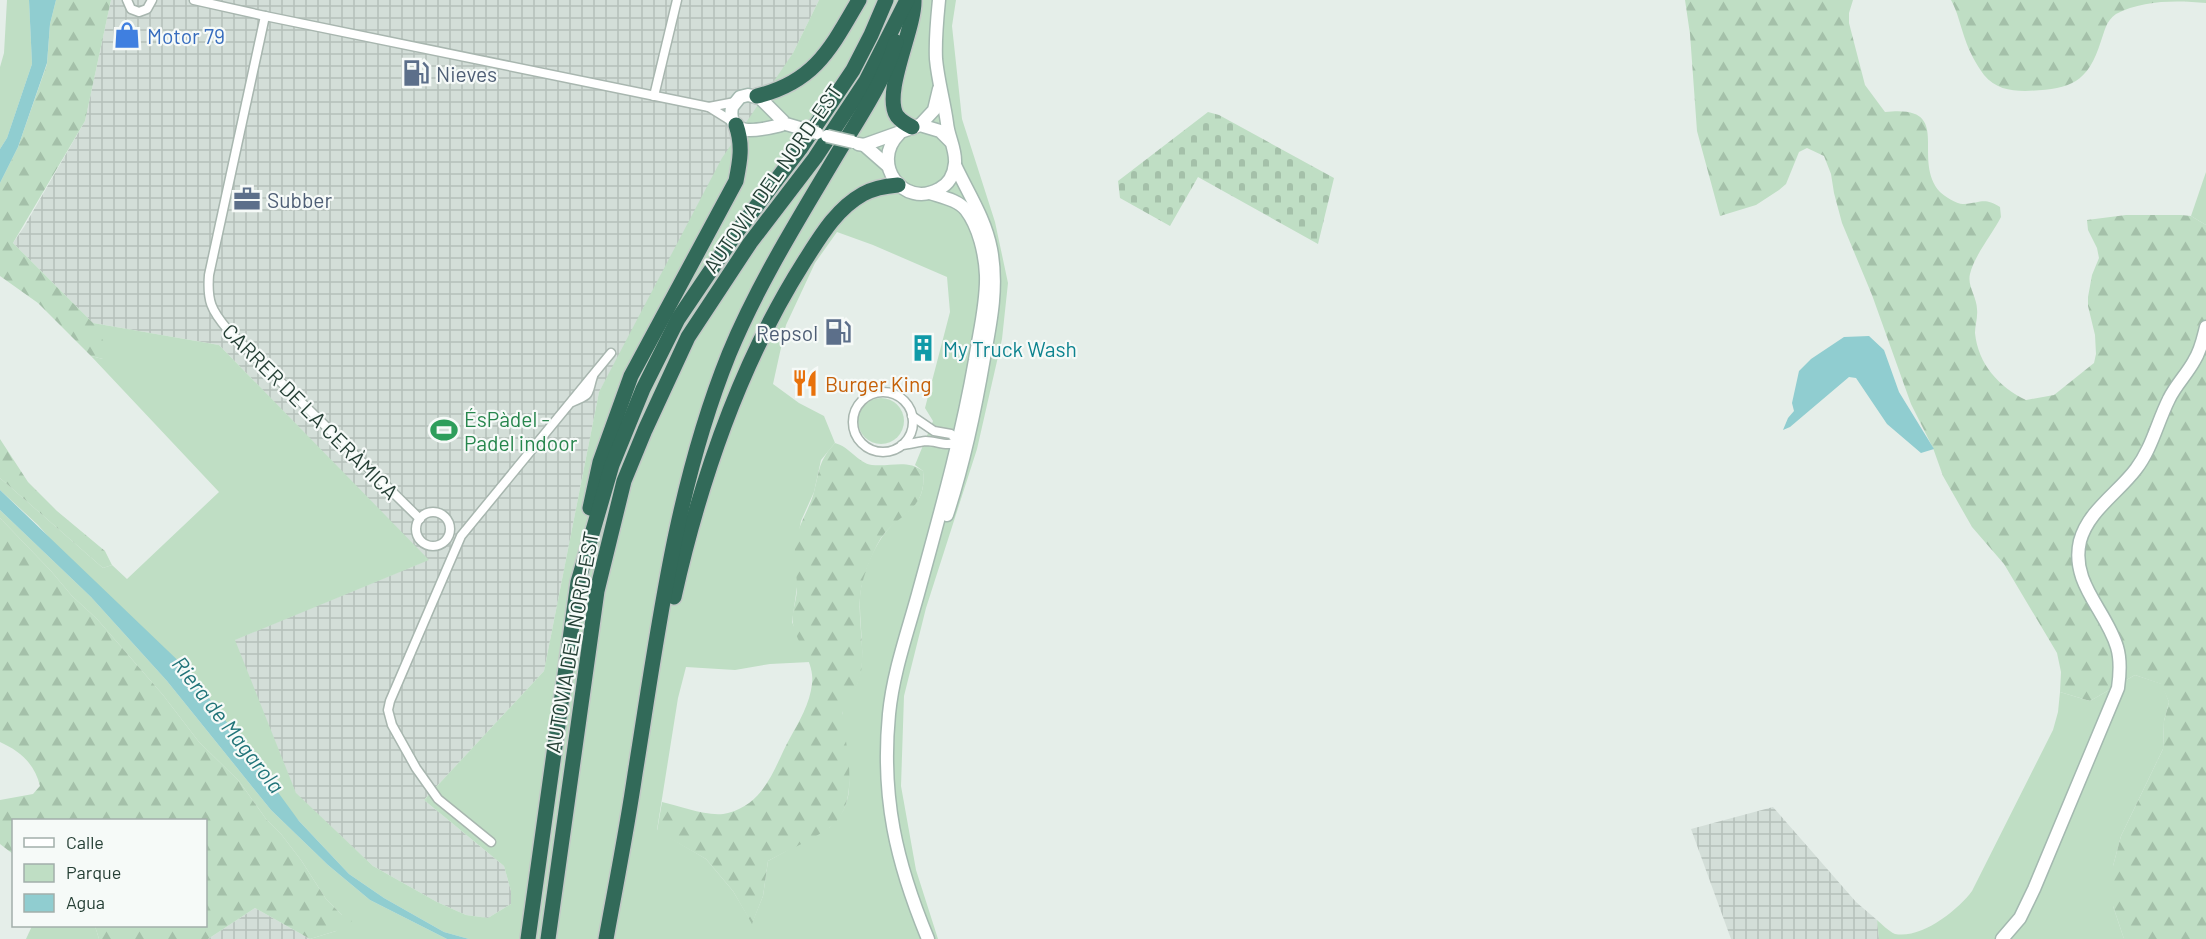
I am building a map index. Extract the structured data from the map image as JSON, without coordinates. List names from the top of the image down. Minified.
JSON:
{"streets":{"highway":["AUTOVIA DEL NORD-EST"],"street":["CARRER DE LA CERÀMICA"]},"water":["Riera de Magarola"],"places":{"shop":["Motor 79"],"fuel station":["Nieves","Repsol"],"office":["Subber"],"building":["My Truck Wash"],"restaurant":["Burger King"],"sports":["ÉsPàdel - Padel indoor"]},"legend":["Calle","Parque","Agua"]}
